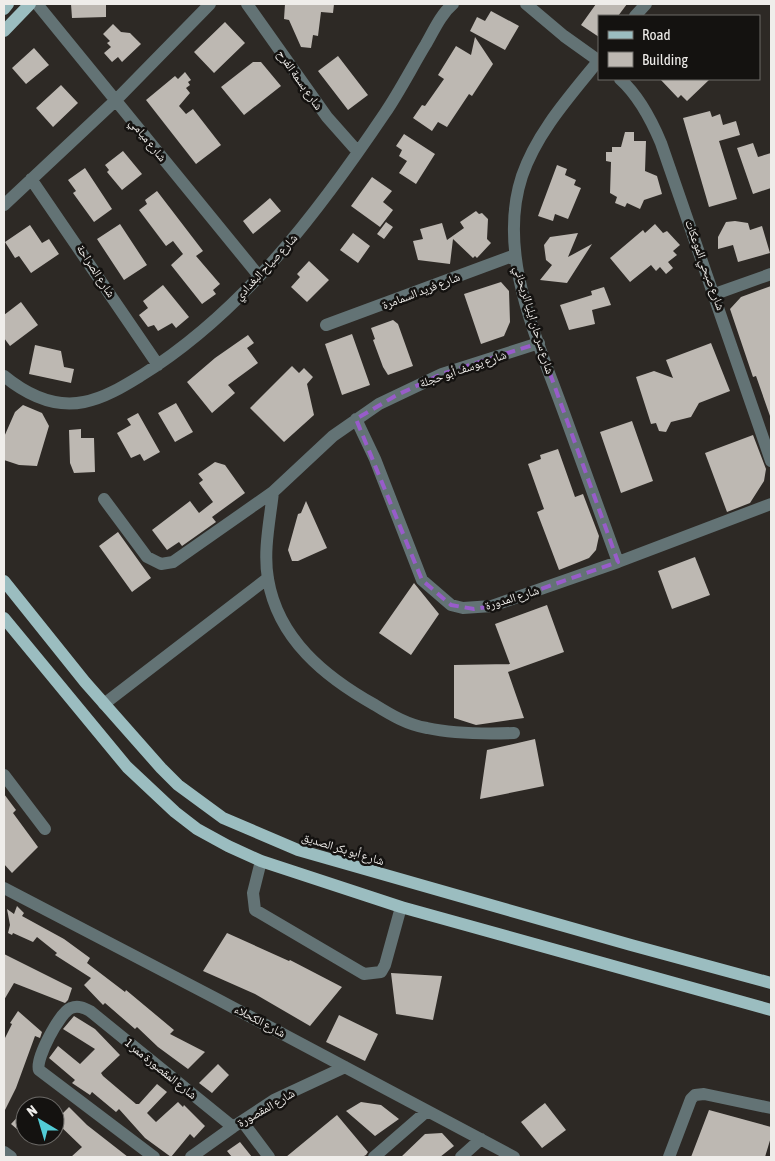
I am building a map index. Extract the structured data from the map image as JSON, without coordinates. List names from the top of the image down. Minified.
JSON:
{"streets":{"main road":["شارع أبو بكر الصديق"],"street":["شارع بسمة الفرح","شارع ميامي","شارع صبحي الموعكات","شارع صياح البغدادي","شارع الصراحة","شارع فريد السمامرة","شارع سرحان ايليا الريحاني","شارع يوسف أبو حجلة","شارع المدورة","شارع الكحلاء","شارع المقصورة ممر 1","شارع المقصورة"]},"crossings":[["شارع بسمة الفرح","شارع صياح البغدادي"],["شارع ميامي","شارع صياح البغدادي"],["شارع صياح البغدادي","شارع الصراحة"],["شارع فريد السمامرة","شارع سرحان ايليا الريحاني"],["شارع سرحان ايليا الريحاني","شارع يوسف أبو حجلة"],["شارع سرحان ايليا الريحاني","شارع المدورة"],["شارع يوسف أبو حجلة","شارع المدورة"],["شارع الكحلاء","شارع المقصورة"],["شارع المقصورة ممر 1","شارع المقصورة"]],"legend":["Road","Building"],"north":"top left"}
